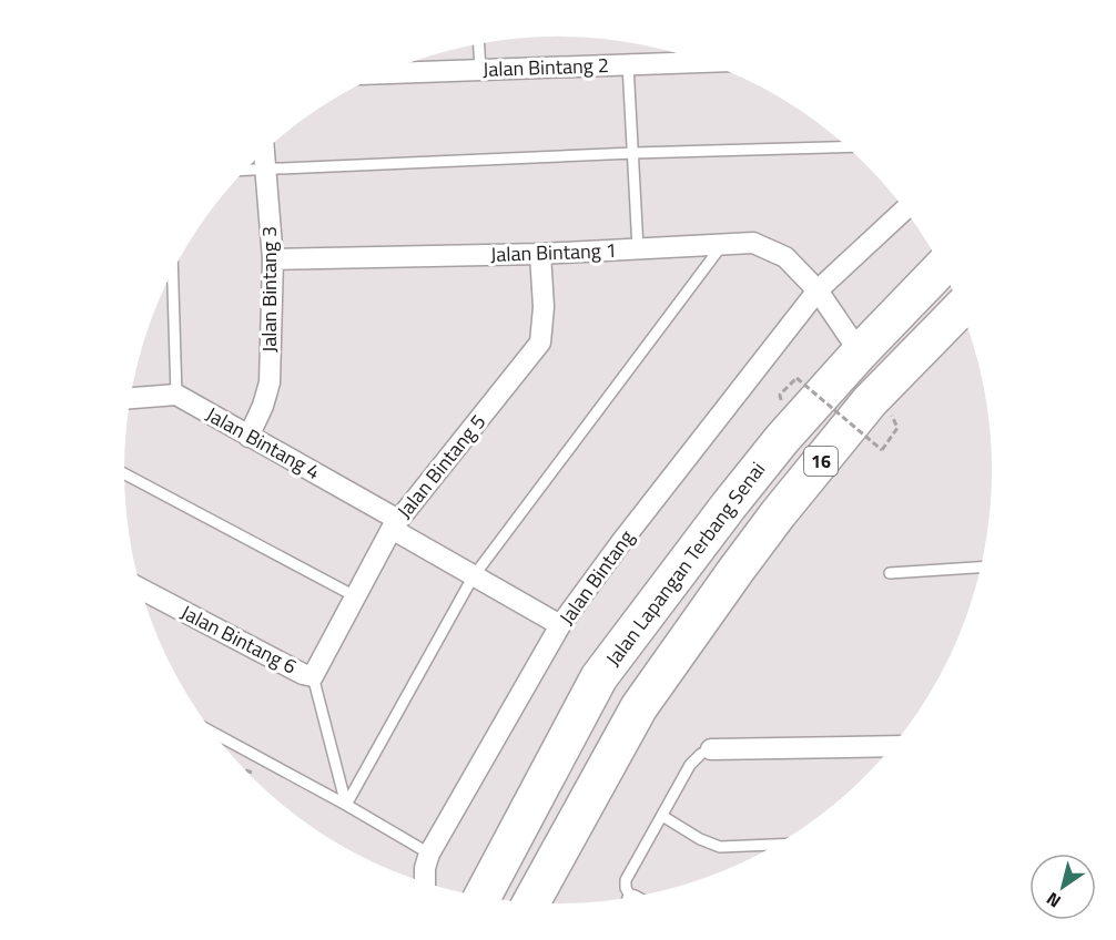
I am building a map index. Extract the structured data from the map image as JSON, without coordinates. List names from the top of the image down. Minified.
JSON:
{"streets":{"highway":["16","Jalan Lapangan Terbang Senai"],"street":["Jalan Bintang 2","Jalan Bintang 1","Jalan Bintang 3","Jalan Bintang 4","Jalan Bintang 5","Jalan Bintang","Jalan Bintang 6"]},"crossings":[["Jalan Bintang 1","Jalan Bintang 3"],["Jalan Bintang 1","Jalan Bintang 5"],["Jalan Bintang 1","Jalan Lapangan Terbang Senai"],["Jalan Bintang 1","Jalan Bintang"],["Jalan Bintang 3","Jalan Bintang 4"],["Jalan Bintang 4","Jalan Bintang 5"],["Jalan Bintang 4","Jalan Bintang"],["Jalan Bintang 5","Jalan Bintang 6"]],"north":"bottom left"}
